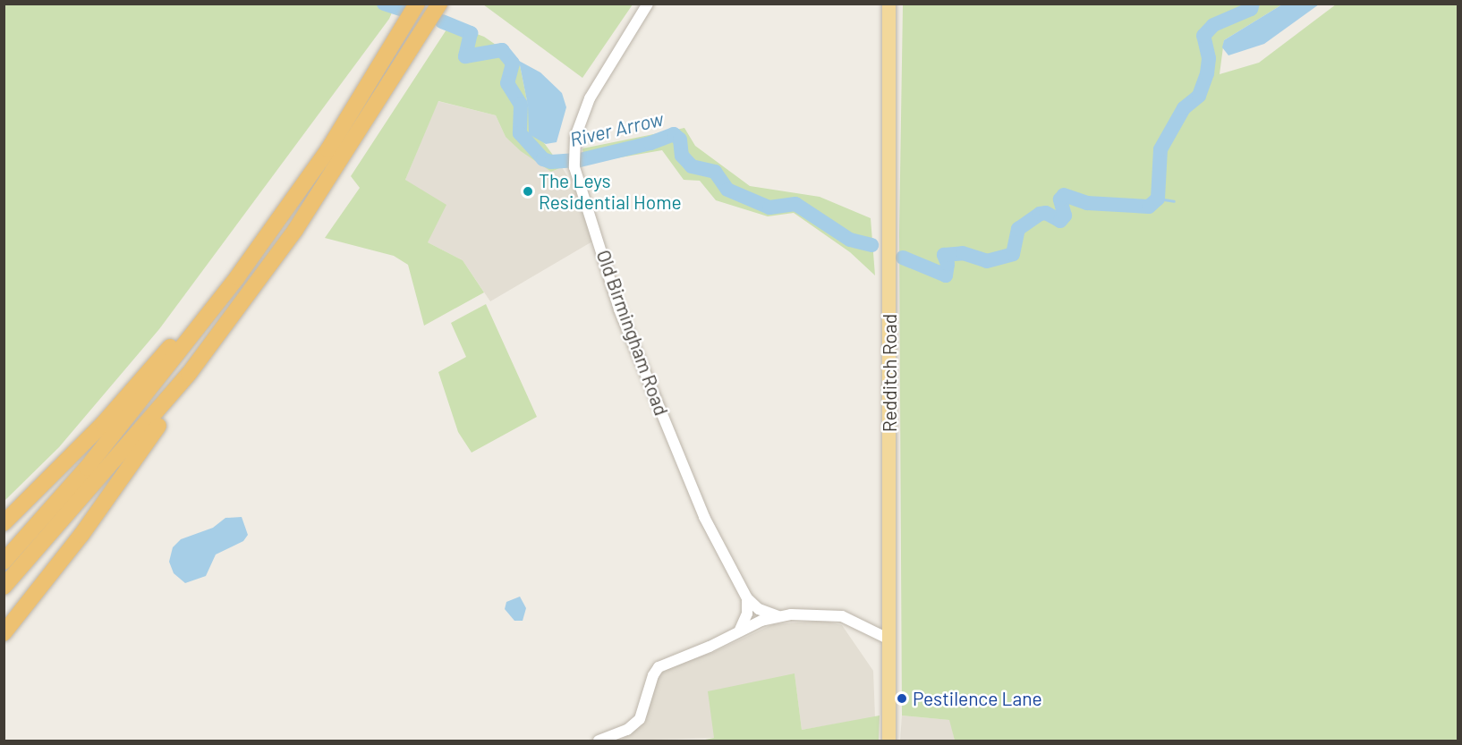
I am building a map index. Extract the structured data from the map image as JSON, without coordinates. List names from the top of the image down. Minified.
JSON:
{"streets":{"main road":["Redditch Road"],"street":["Old Birmingham Road"]},"water":["River Arrow"],"places":["The Leys Residential Home","Pestilence Lane"]}
